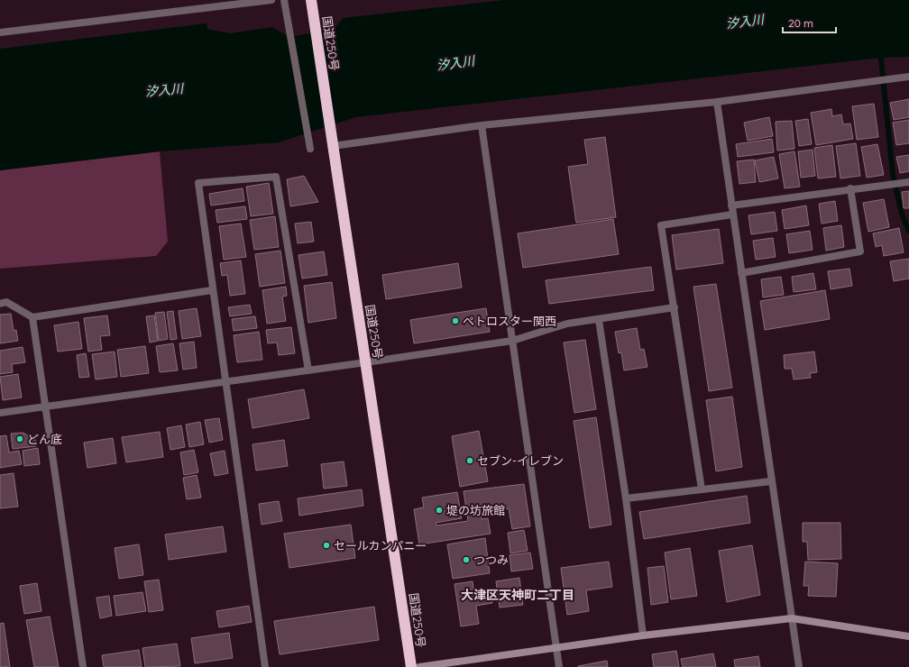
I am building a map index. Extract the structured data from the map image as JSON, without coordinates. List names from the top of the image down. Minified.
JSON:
{"streets":{"highway":["国道250号"]},"districts":["大津区天神町二丁目"],"water":["汐入川"],"places":["ペトロスター関西","どん底","セブン-イレブン","堤の坊旅館","セールカンパニー","つつみ"],"scale_bar":"20 m"}
